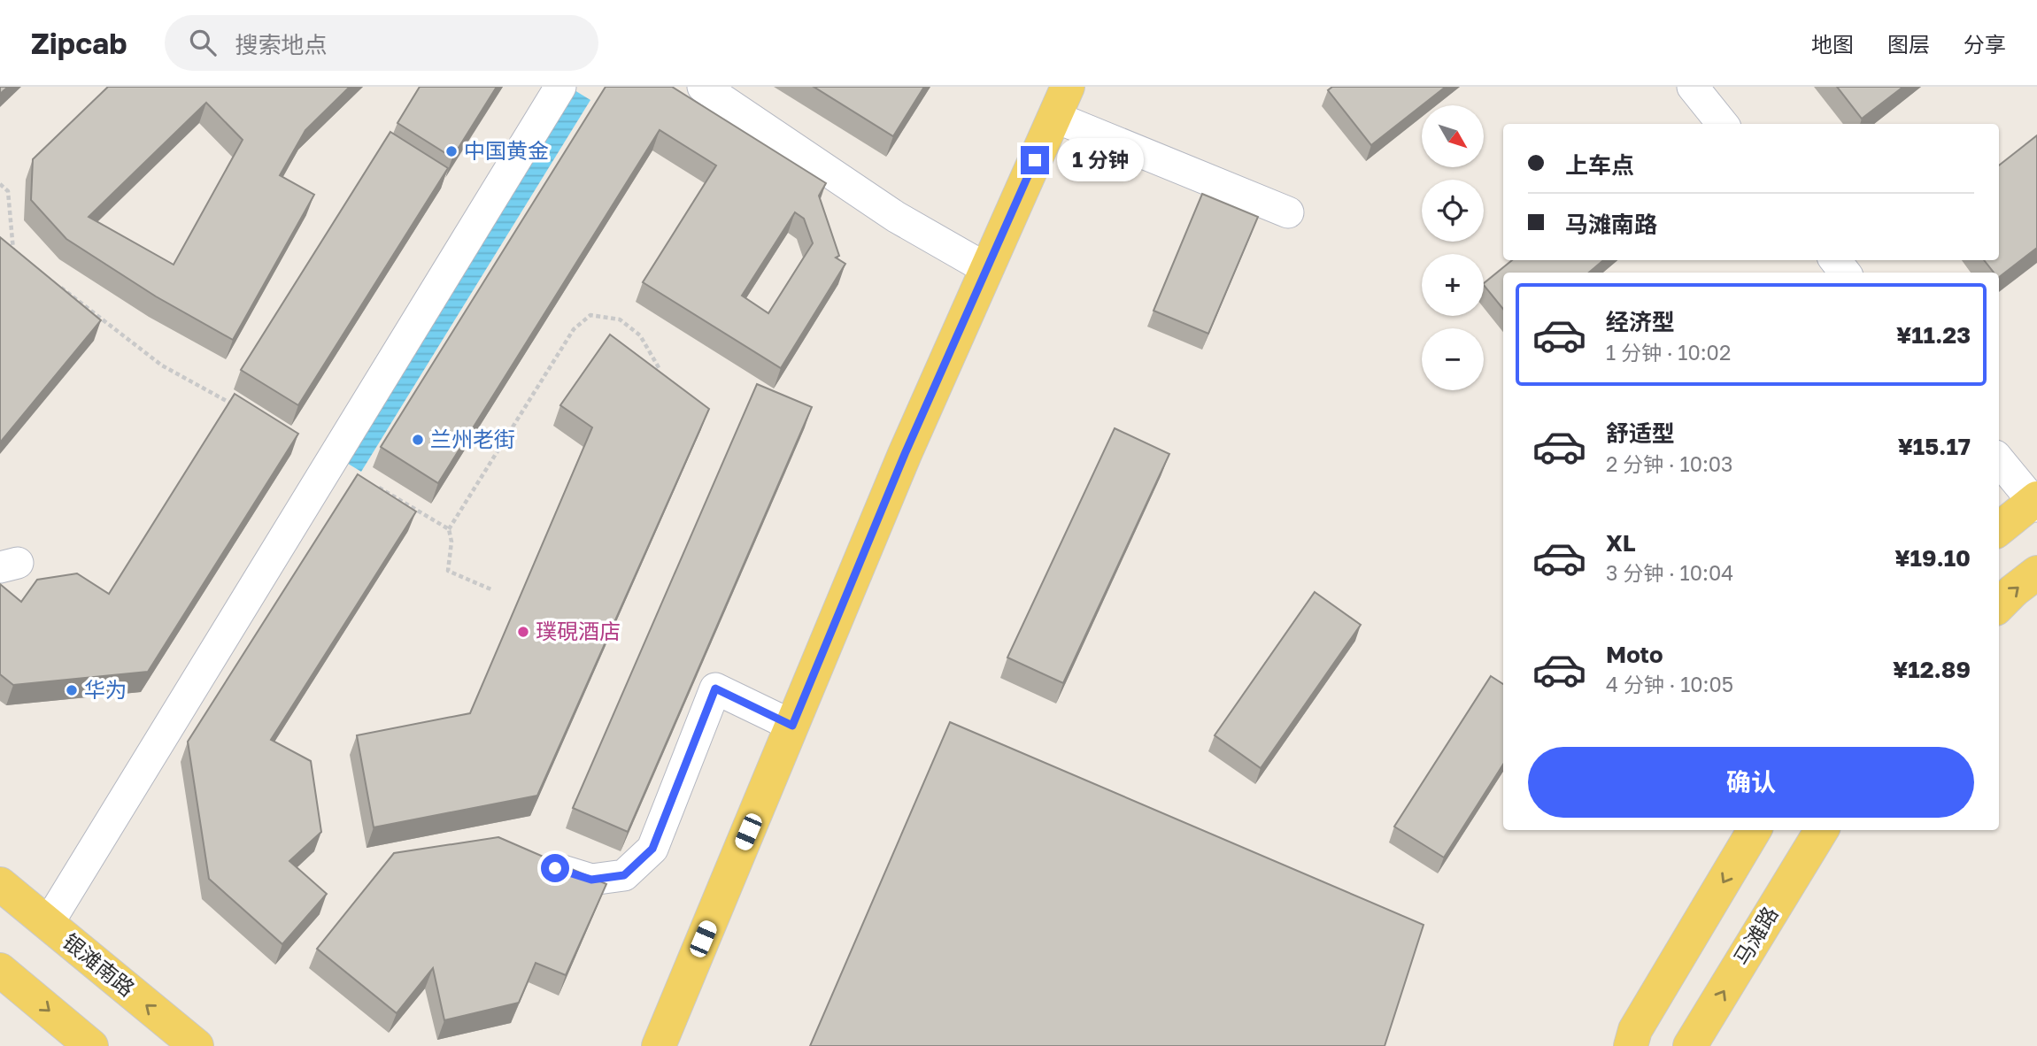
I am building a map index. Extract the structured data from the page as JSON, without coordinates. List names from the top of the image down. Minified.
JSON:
{"streets":{"main road":["马滩路","银滩南路"]},"places":["中国黄金","兰州老街","璞硯酒店","华为"],"north":"bottom right","page":{"header":"Zipcab","search":"搜索地点","nav":["地图","图层","分享"],"map_buttons":["+","−"],"banner":["上车点","马滩南路"],"bubble":"1 分钟","list":[{"name":"经济型","note":"1 分钟 · 10:02","value":"¥11.23"},{"name":"舒适型","note":"2 分钟 · 10:03","value":"¥15.17"},{"name":"XL","note":"3 分钟 · 10:04","value":"¥19.10"},{"name":"Moto","note":"4 分钟 · 10:05","value":"¥12.89"}],"buttons":"确认"}}
